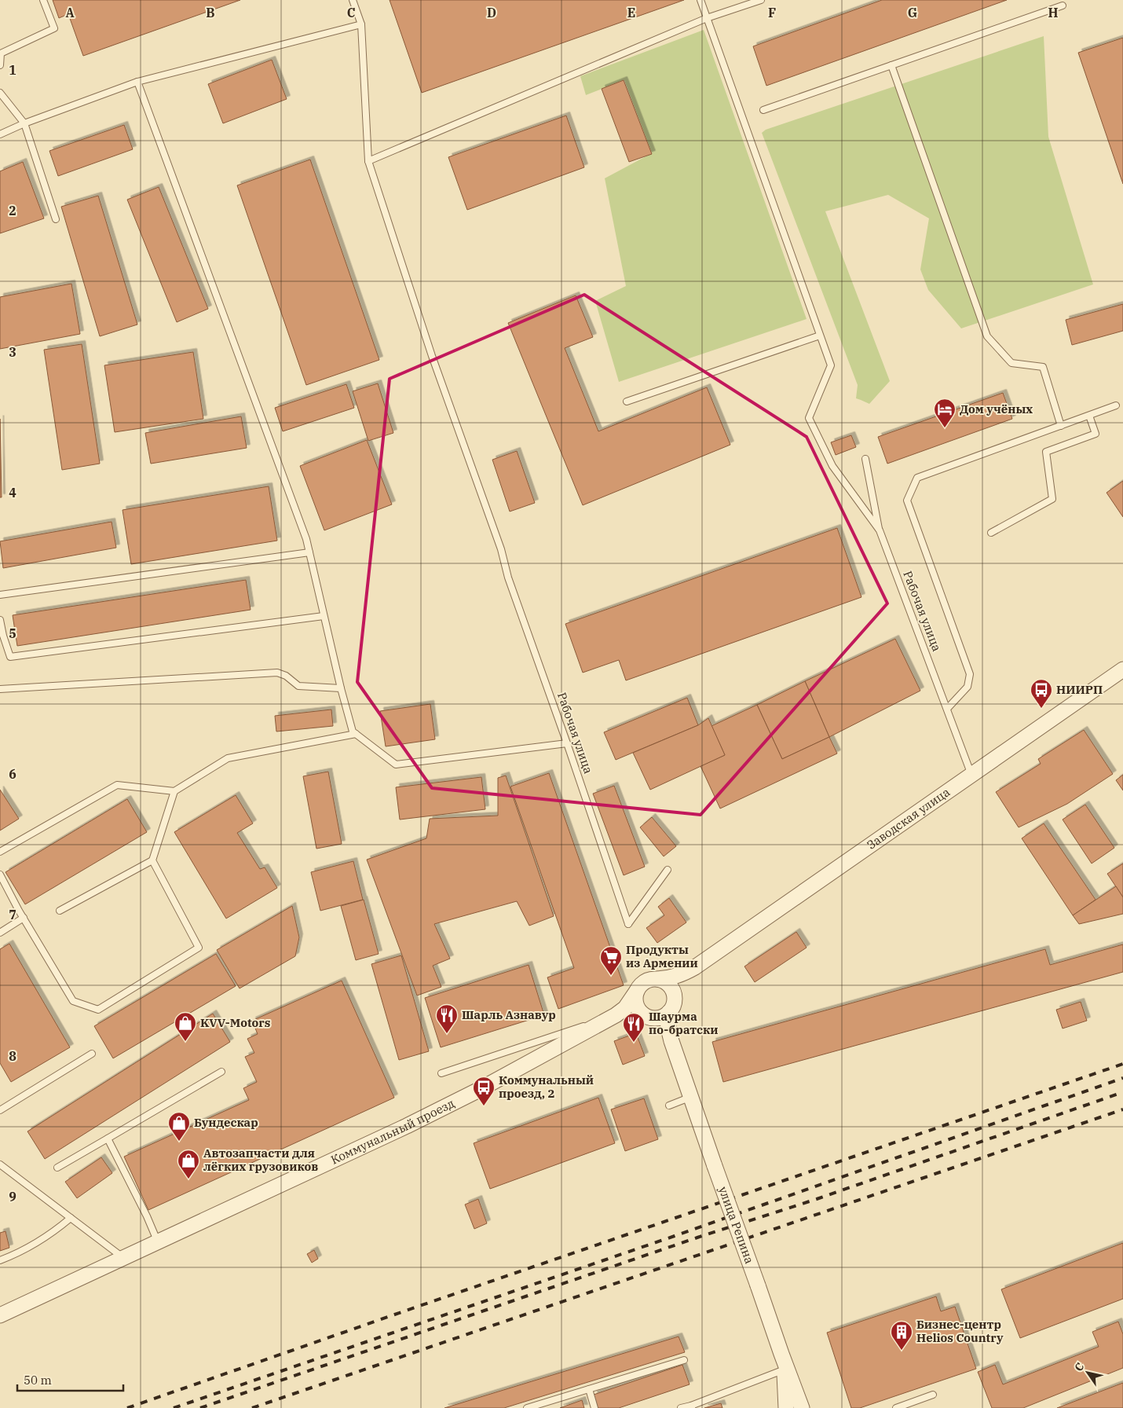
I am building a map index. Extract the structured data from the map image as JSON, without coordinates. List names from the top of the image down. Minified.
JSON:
{"streets":{"street":["Заводская улица","Коммунальный проезд","улица Репина"],"lane":["Рабочая улица"]},"crossings":[["Рабочая улица","Заводская улица"],["Заводская улица","Коммунальный проезд"],["Заводская улица","улица Репина"],["Коммунальный проезд","улица Репина"]],"places":{"hotel":["Дом учёных"],"bus stop":["НИИРП","Коммунальный проезд, 2"],"supermarket":["Продукты из Армении"],"restaurant":["Шарль Азнавур","Шаурма по-братски"],"shop":["KVV-Motors","Бундескар","Автозапчасти для лёгких грузовиков"],"building":["Бизнес-центр Helios Country"]},"scale_bar":"50 m","north":"top left","grid":{"columns":["A","B","C","D","E","F","G","H"],"rows":["1","2","3","4","5","6","7","8","9"]}}
